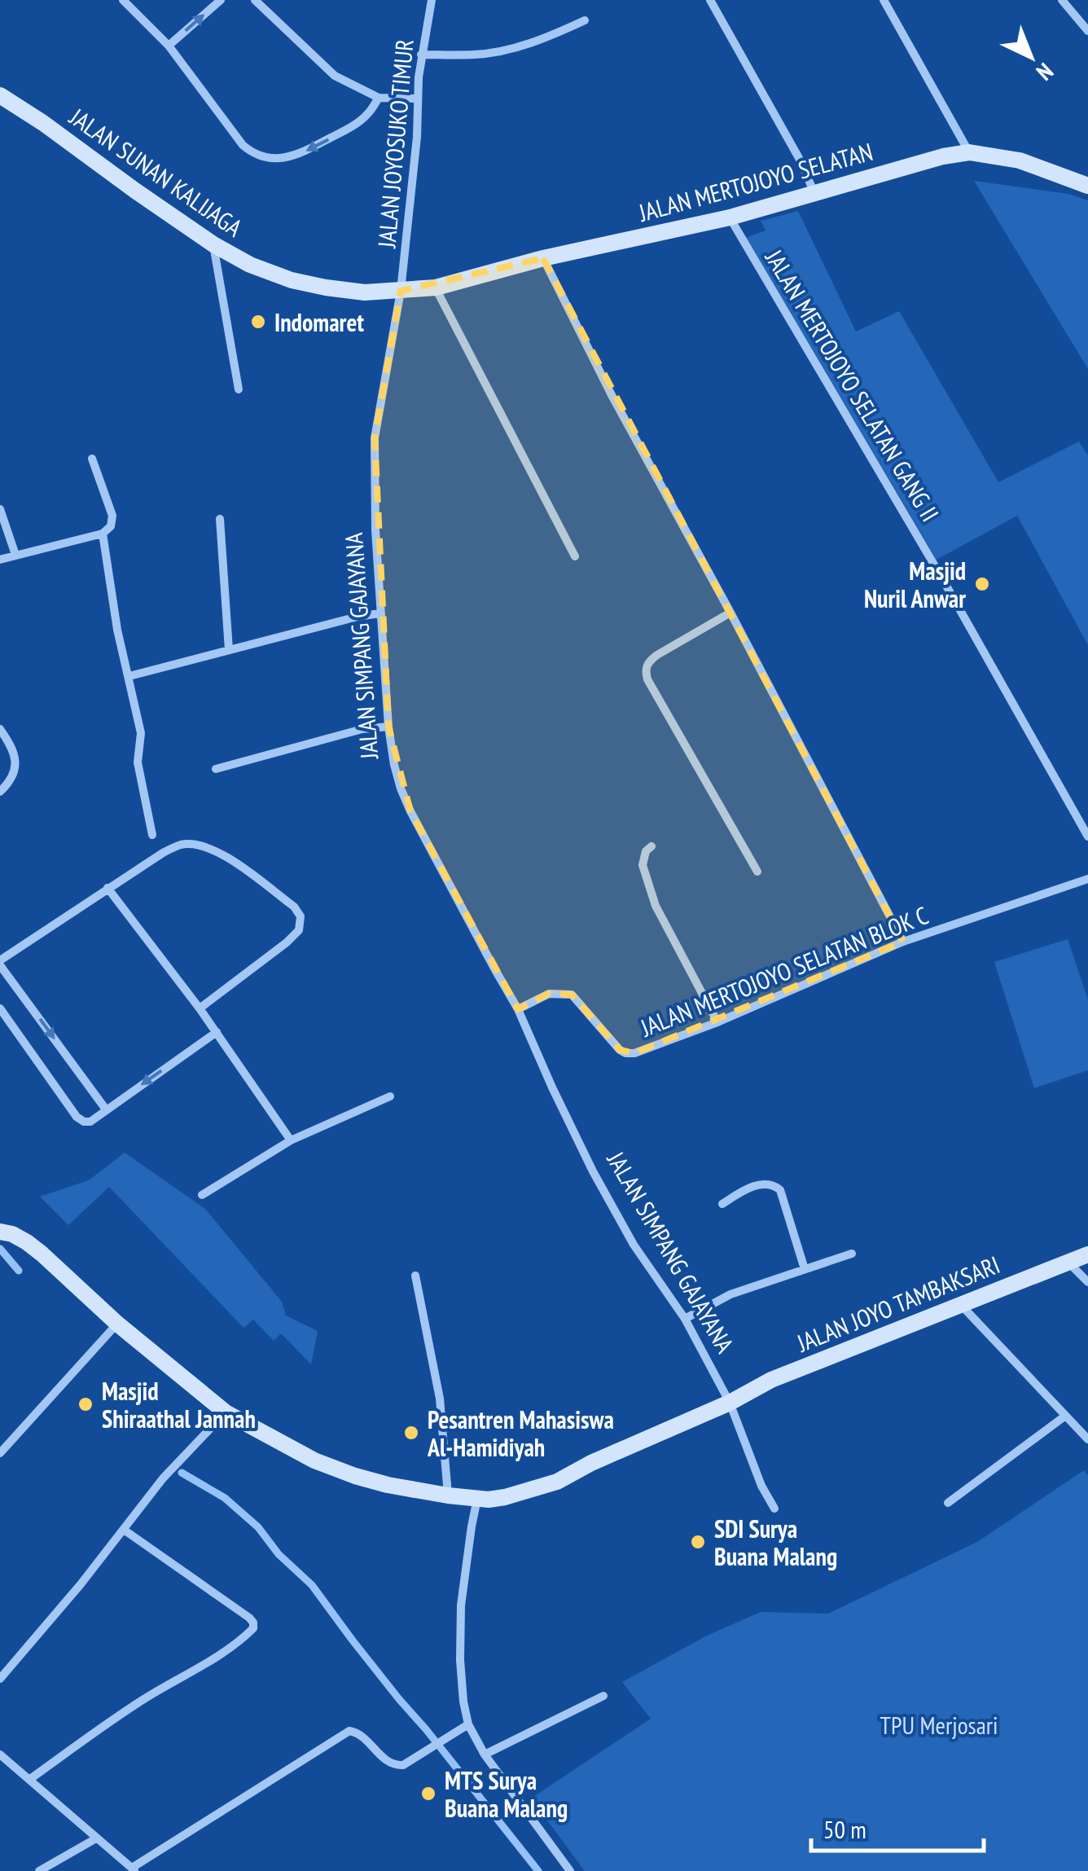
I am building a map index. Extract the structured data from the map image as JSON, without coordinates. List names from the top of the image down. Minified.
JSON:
{"streets":{"main road":["JALAN SUNAN KALIJAGA","JALAN MERTOJOYO SELATAN","JALAN JOYO TAMBAKSARI"],"street":["JALAN JOYOSUKO TIMUR","JALAN MERTOJOYO SELATAN GANG II","JALAN SIMPANG GAJAYANA","JALAN MERTOJOYO SELATAN BLOK C"]},"crossings":[["JALAN JOYOSUKO TIMUR","JALAN SUNAN KALIJAGA"],["JALAN JOYOSUKO TIMUR","JALAN SIMPANG GAJAYANA"],["JALAN SUNAN KALIJAGA","JALAN MERTOJOYO SELATAN"],["JALAN SUNAN KALIJAGA","JALAN SIMPANG GAJAYANA"],["JALAN MERTOJOYO SELATAN","JALAN MERTOJOYO SELATAN GANG II"],["JALAN SIMPANG GAJAYANA","JALAN MERTOJOYO SELATAN BLOK C"],["JALAN SIMPANG GAJAYANA","JALAN JOYO TAMBAKSARI"]],"parks":["TPU Merjosari"],"places":["Indomaret","Masjid Nuril Anwar","Masjid Shiraathal Jannah","Pesantren Mahasiswa Al-Hamidiyah","SDI Surya Buana Malang","MTS Surya Buana Malang"],"scale_bar":"50 m","north":"bottom right"}
